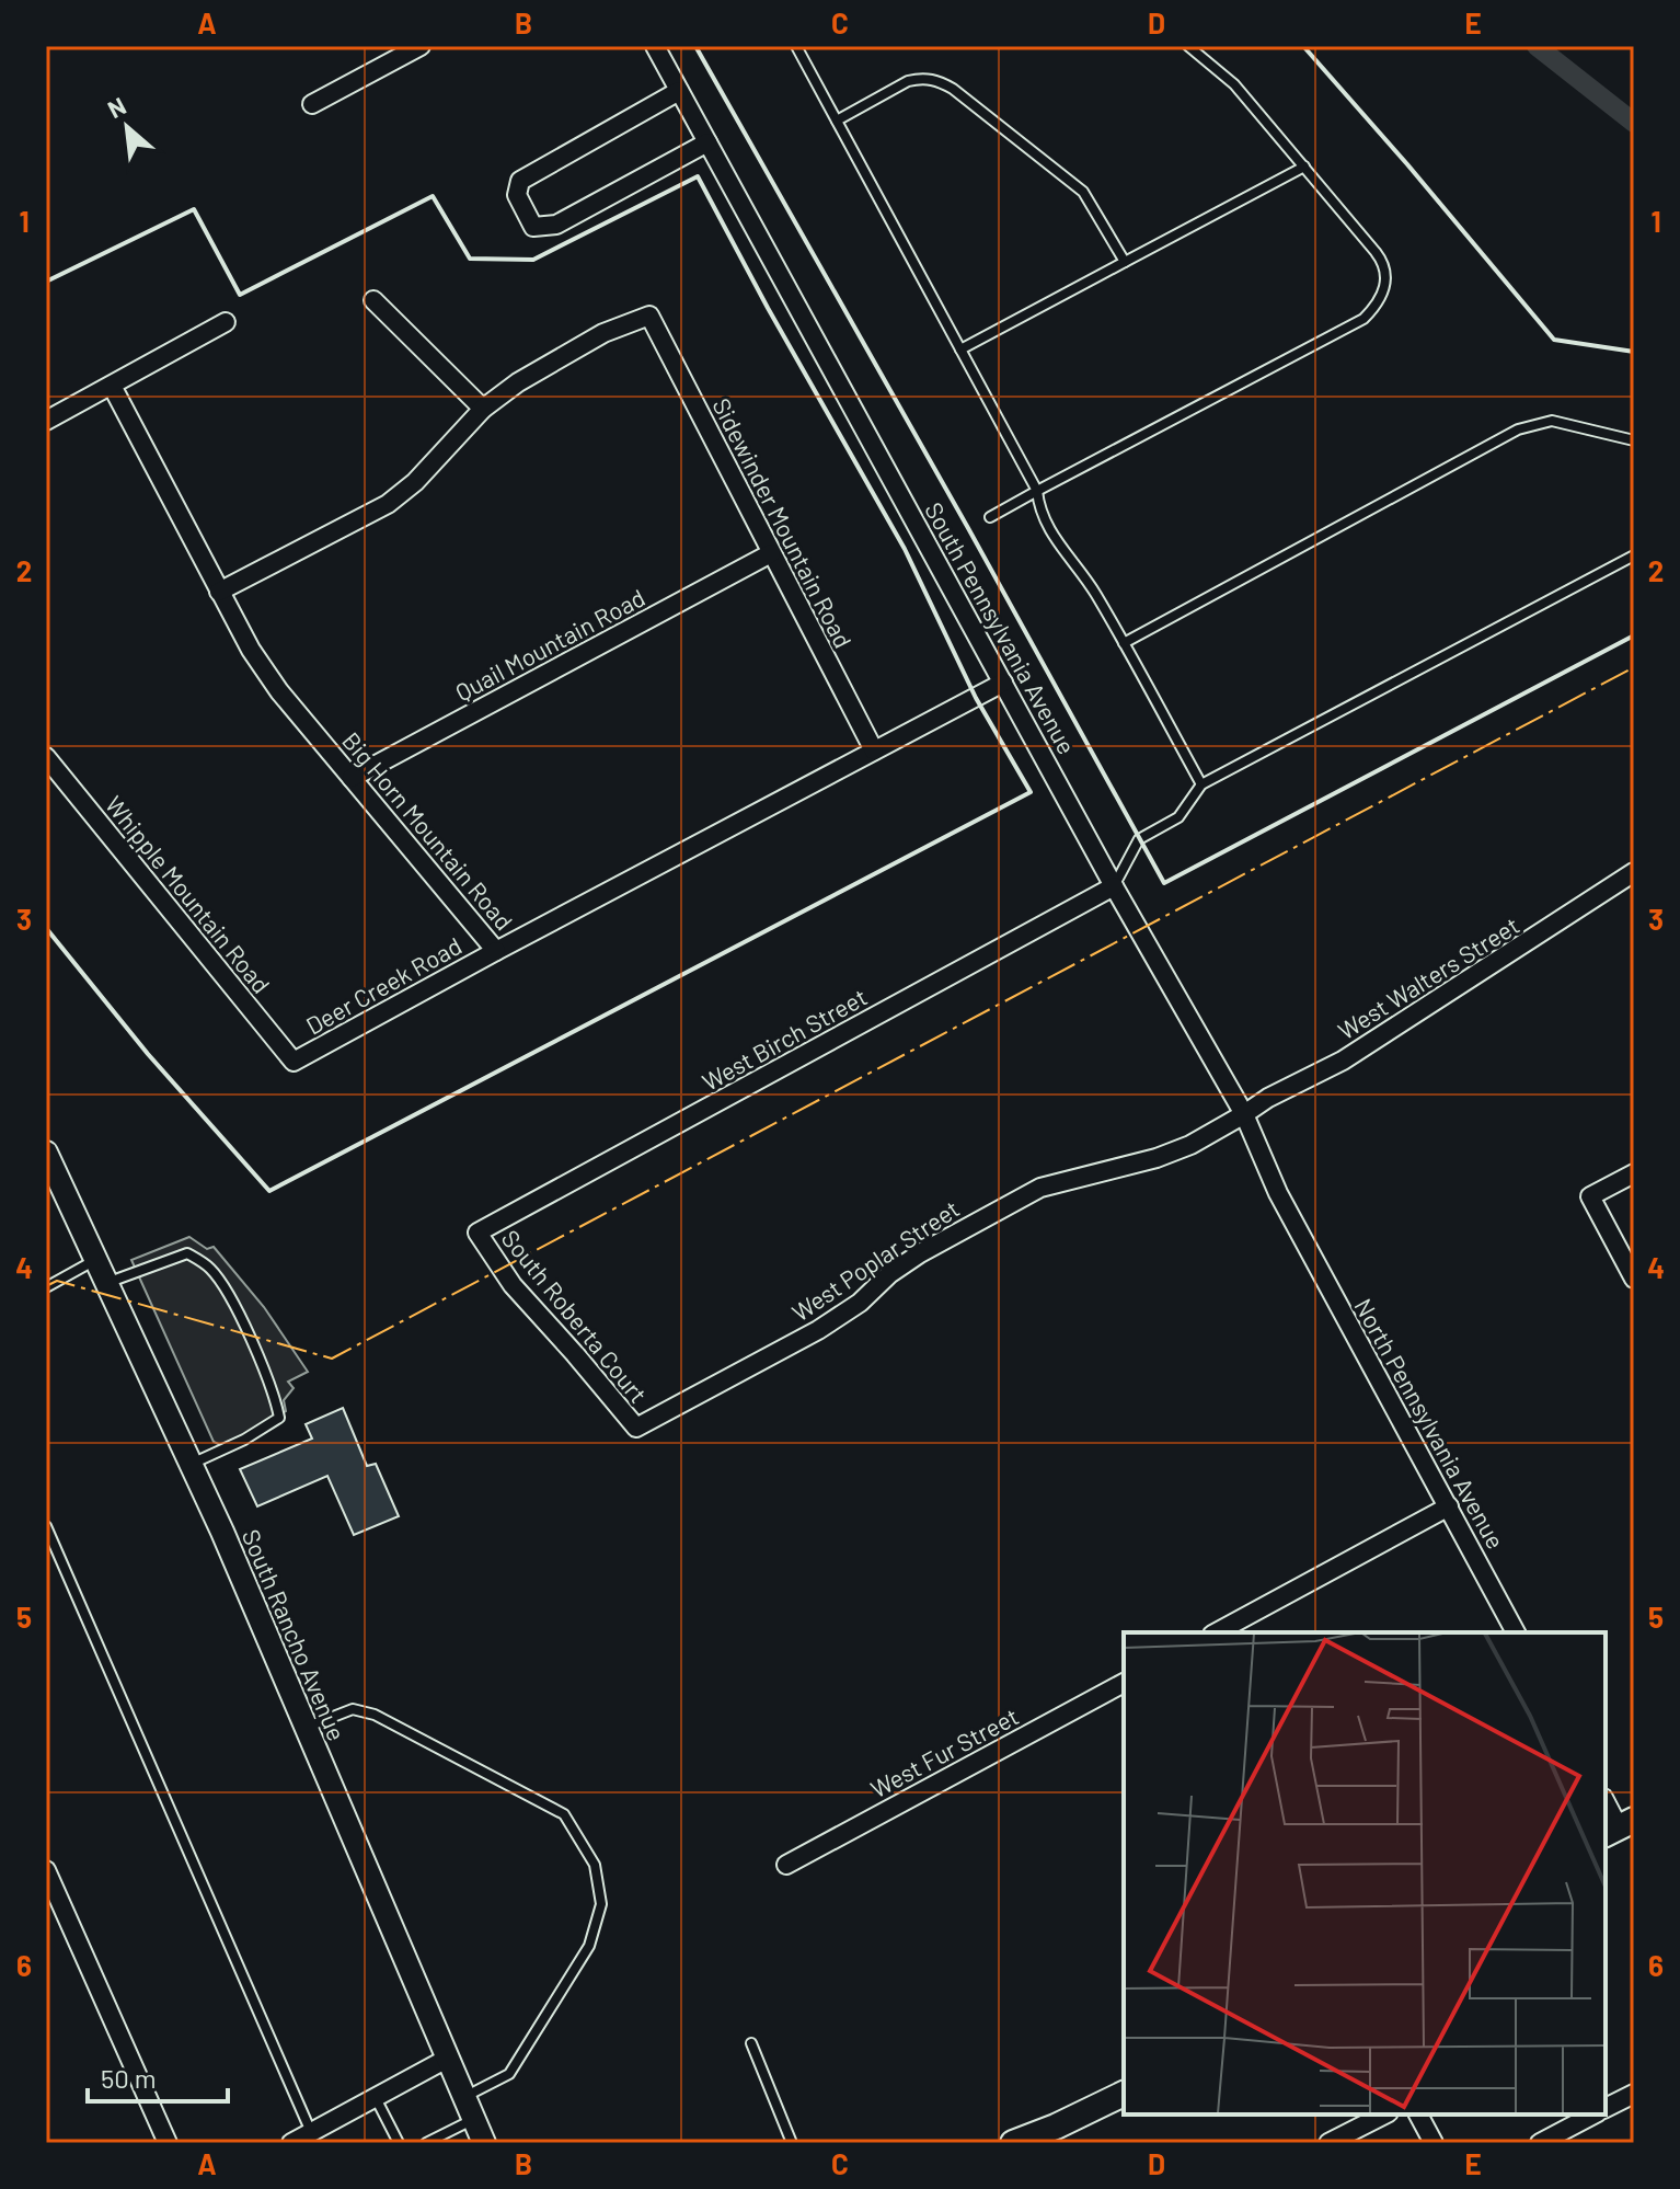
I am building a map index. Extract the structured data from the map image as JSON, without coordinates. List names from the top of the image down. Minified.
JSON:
{"streets":{"street":["Sidewinder Mountain Road","South Pennsylvania Avenue","Quail Mountain Road","Big Horn Mountain Road","Whipple Mountain Road","West Walters Street","Deer Creek Road","West Birch Street","West Poplar Street","South Roberta Court","North Pennsylvania Avenue","South Rancho Avenue","West Fur Street"]},"crossings":[["Sidewinder Mountain Road","Quail Mountain Road"],["Sidewinder Mountain Road","Big Horn Mountain Road"],["South Pennsylvania Avenue","Big Horn Mountain Road"],["South Pennsylvania Avenue","West Walters Street"],["South Pennsylvania Avenue","West Birch Street"],["South Pennsylvania Avenue","West Poplar Street"],["South Pennsylvania Avenue","North Pennsylvania Avenue"],["Quail Mountain Road","Big Horn Mountain Road"],["Big Horn Mountain Road","Deer Creek Road"],["Whipple Mountain Road","Deer Creek Road"],["West Walters Street","West Poplar Street"],["West Birch Street","South Roberta Court"],["West Poplar Street","South Roberta Court"]],"scale_bar":"50 m","north":"top left","grid":{"columns":["A","B","C","D","E"],"rows":["1","2","3","4","5","6"]}}
